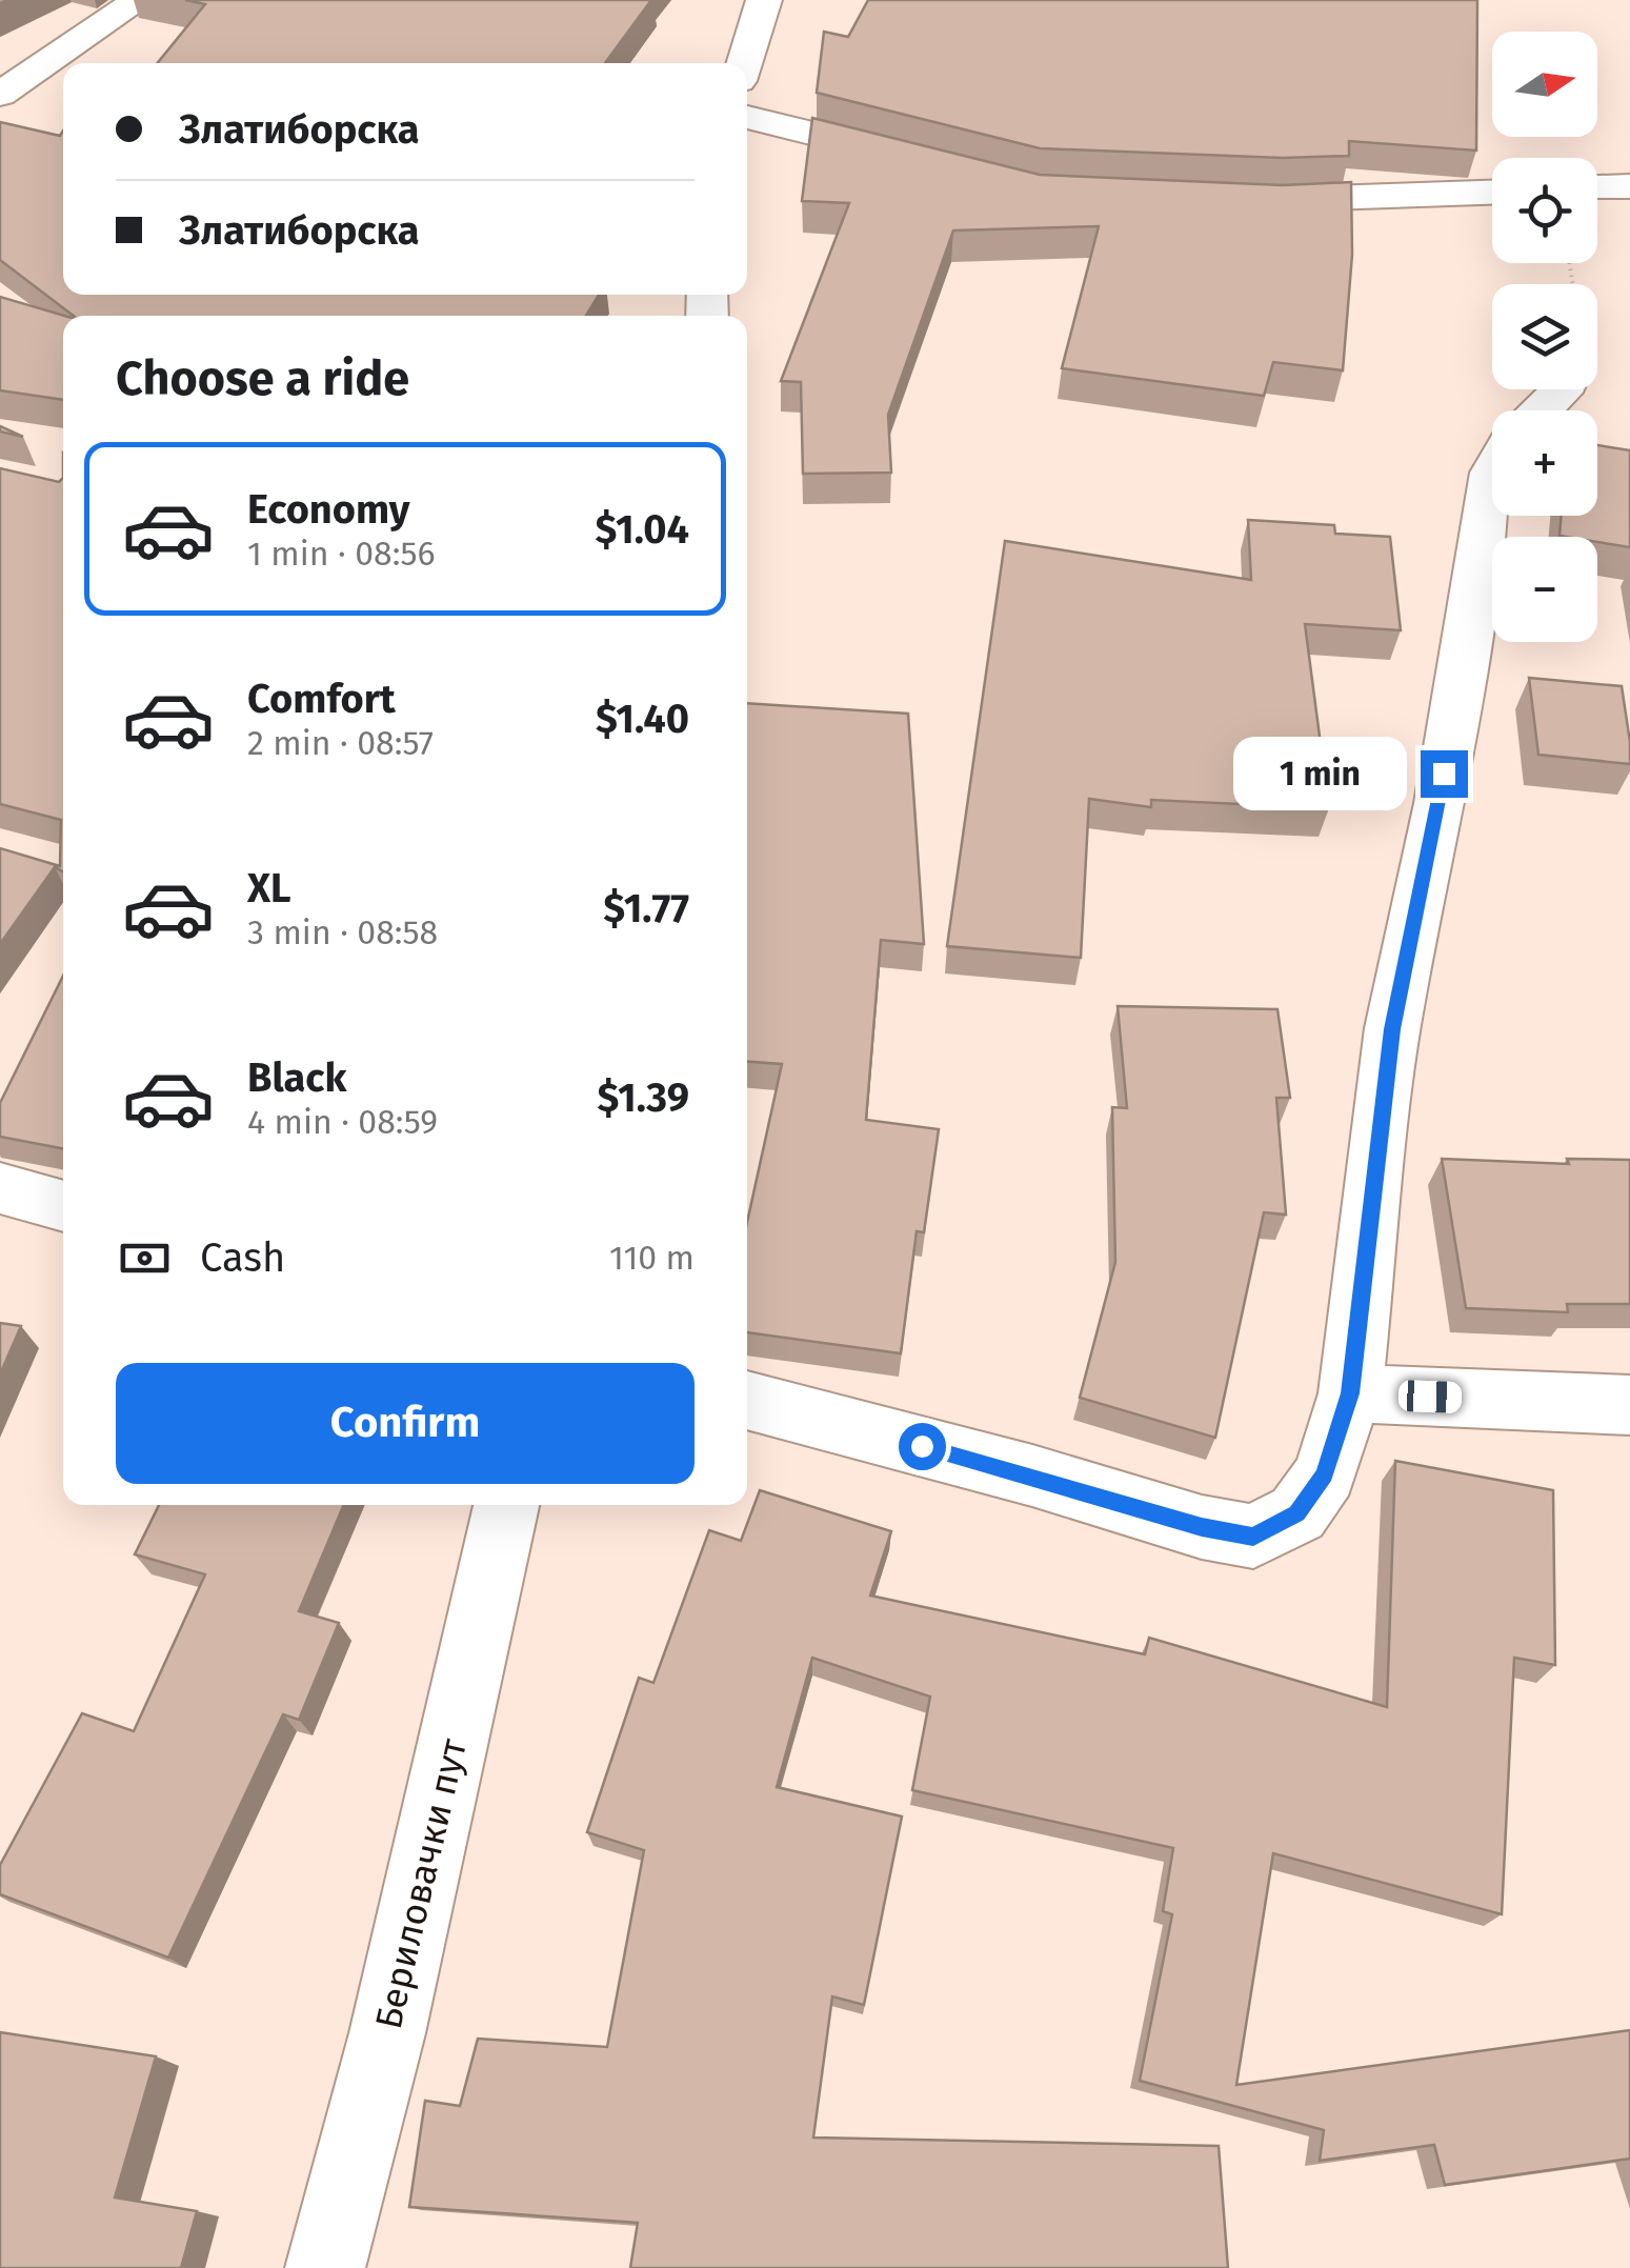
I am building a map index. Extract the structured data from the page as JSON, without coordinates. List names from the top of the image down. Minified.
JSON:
{"streets":{"street":["Бериловачки пут"]},"north":"right","page":{"map_buttons":["+","−"],"banner":["Златиборска","Златиборска"],"heading":"Choose a ride","list":[{"name":"Economy","note":"1 min · 08:56","value":"$1.04"},{"name":"Comfort","note":"2 min · 08:57","value":"$1.40"},{"name":"XL","note":"3 min · 08:58","value":"$1.77"},{"name":"Black","note":"4 min · 08:59","value":"$1.39"}],"bubble":"1 min","pay":["Cash","110 m"],"buttons":"Confirm"}}
